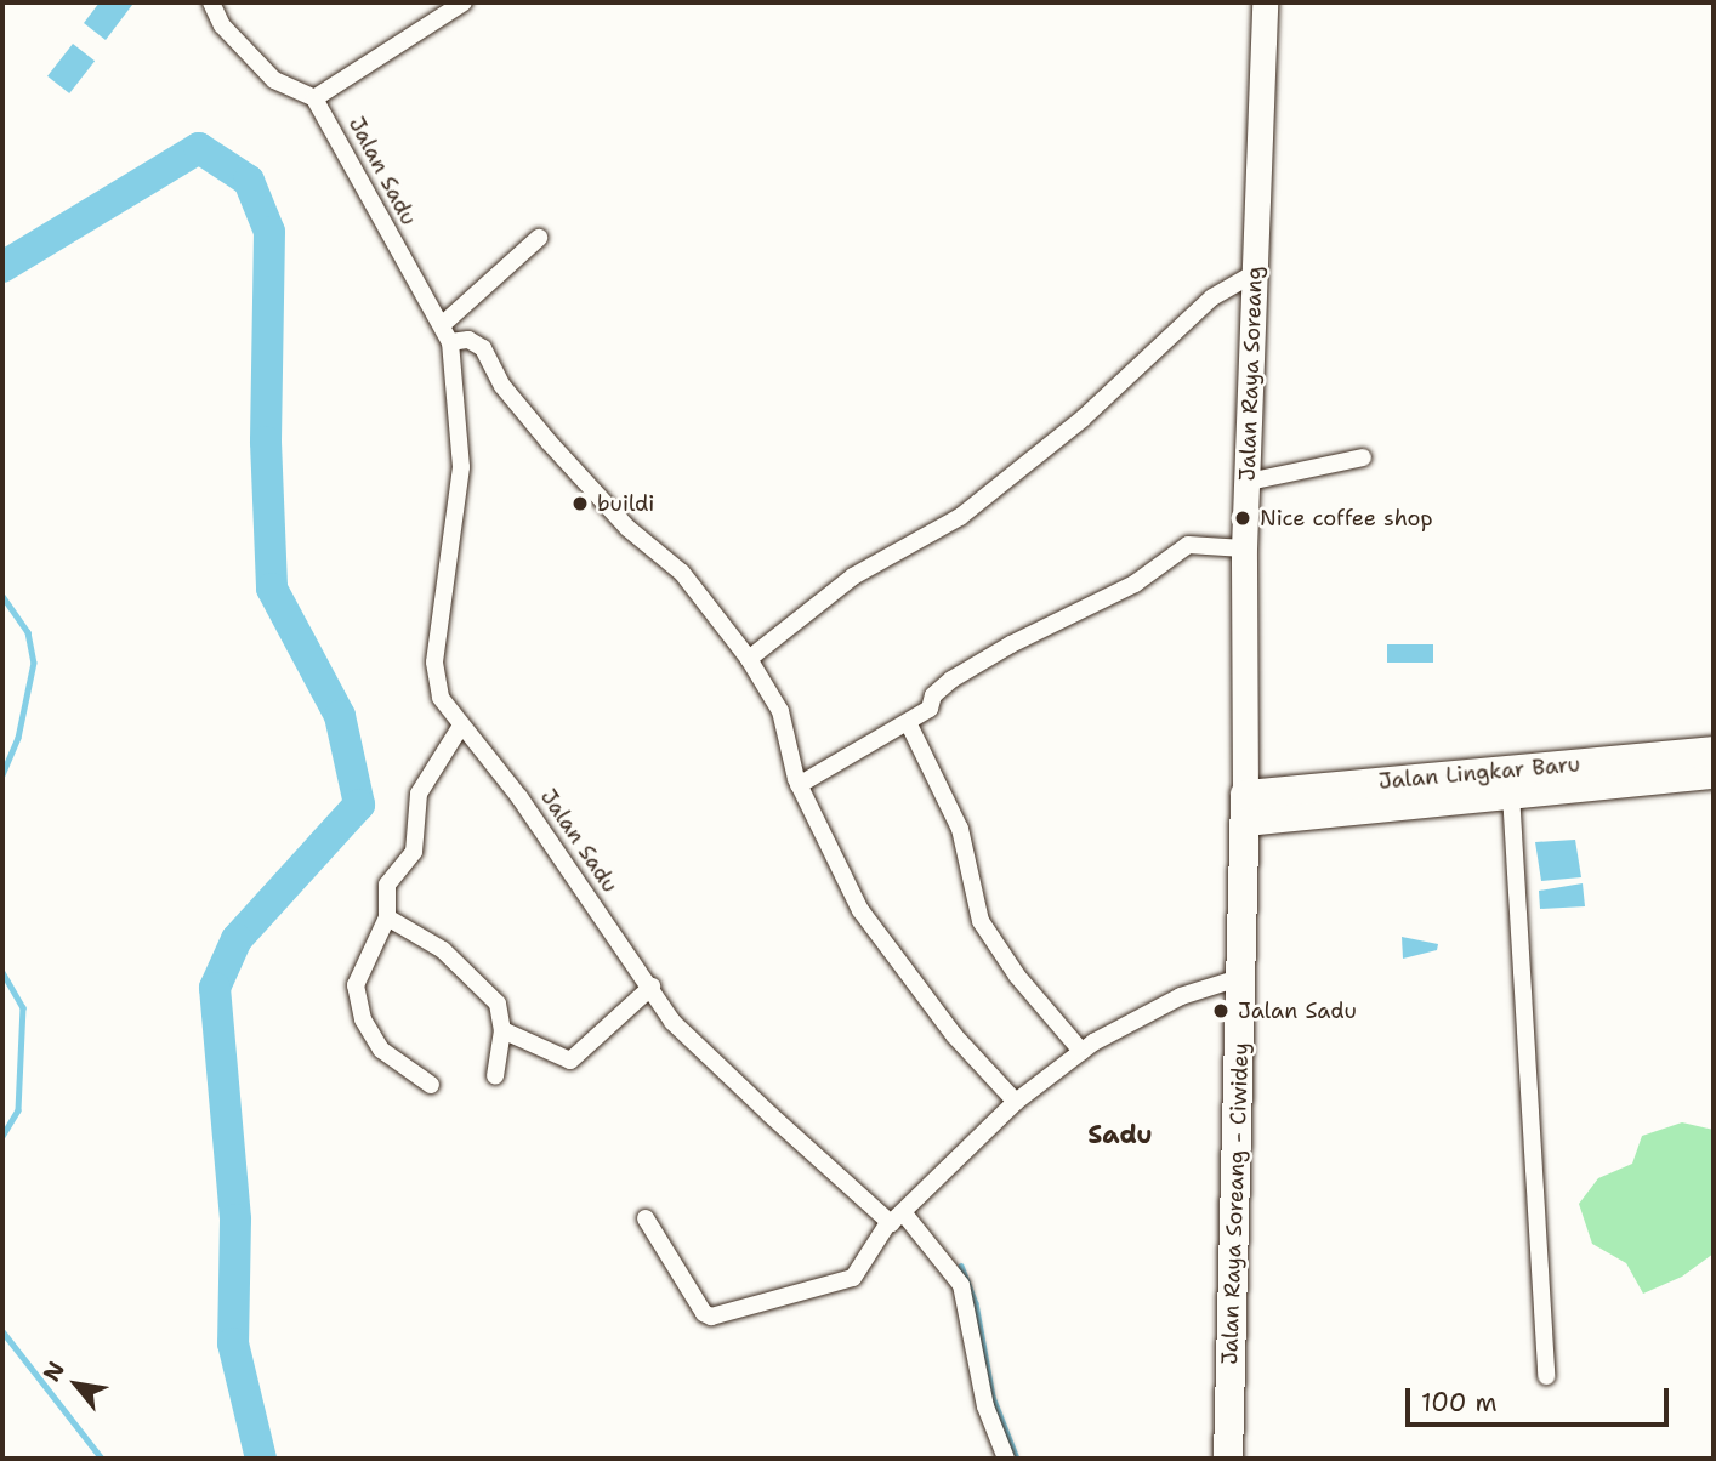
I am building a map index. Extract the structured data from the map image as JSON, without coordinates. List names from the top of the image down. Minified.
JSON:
{"streets":{"highway":["Jalan Lingkar Baru","Jalan Raya Soreang - Ciwidey"],"main road":["Jalan Raya Soreang"],"street":["Jalan Sadu"]},"crossings":[["Jalan Raya Soreang","Jalan Lingkar Baru"],["Jalan Raya Soreang","Jalan Raya Soreang - Ciwidey"],["Jalan Lingkar Baru","Jalan Raya Soreang - Ciwidey"]],"districts":["Sadu"],"places":["buildi","Nice coffee shop","Jalan Sadu"],"scale_bar":"100 m","north":"top left"}
